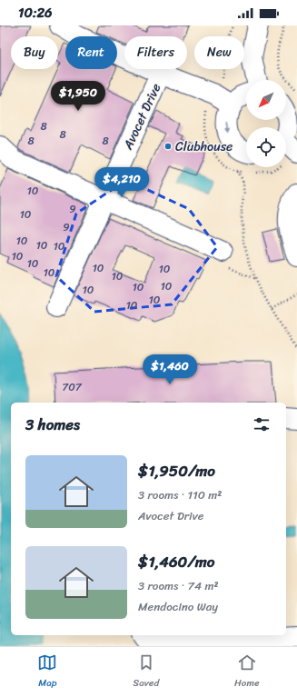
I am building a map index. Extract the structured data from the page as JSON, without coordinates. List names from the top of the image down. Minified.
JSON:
{"streets":{"street":["Avocet Drive"]},"places":["Clubhouse"],"house_numbers":["8","8","8","8","10","9","10","9","10","10","10","10","10","10","10","10","10","10","10","10","10","10","707"],"north":"bottom left","page":{"status":"10:26","chip":["Buy","Rent","Filters","New"],"price":["$1,950","$4,210","$1,460"],"heading":"3 homes","list":[{"name":"$1,950/mo","note":"3 rooms · 110 m² · Avocet Drive"},{"name":"$1,460/mo","note":"3 rooms · 74 m² · Mendocino Way"}],"tabs":["Map","Saved","Home"]}}
